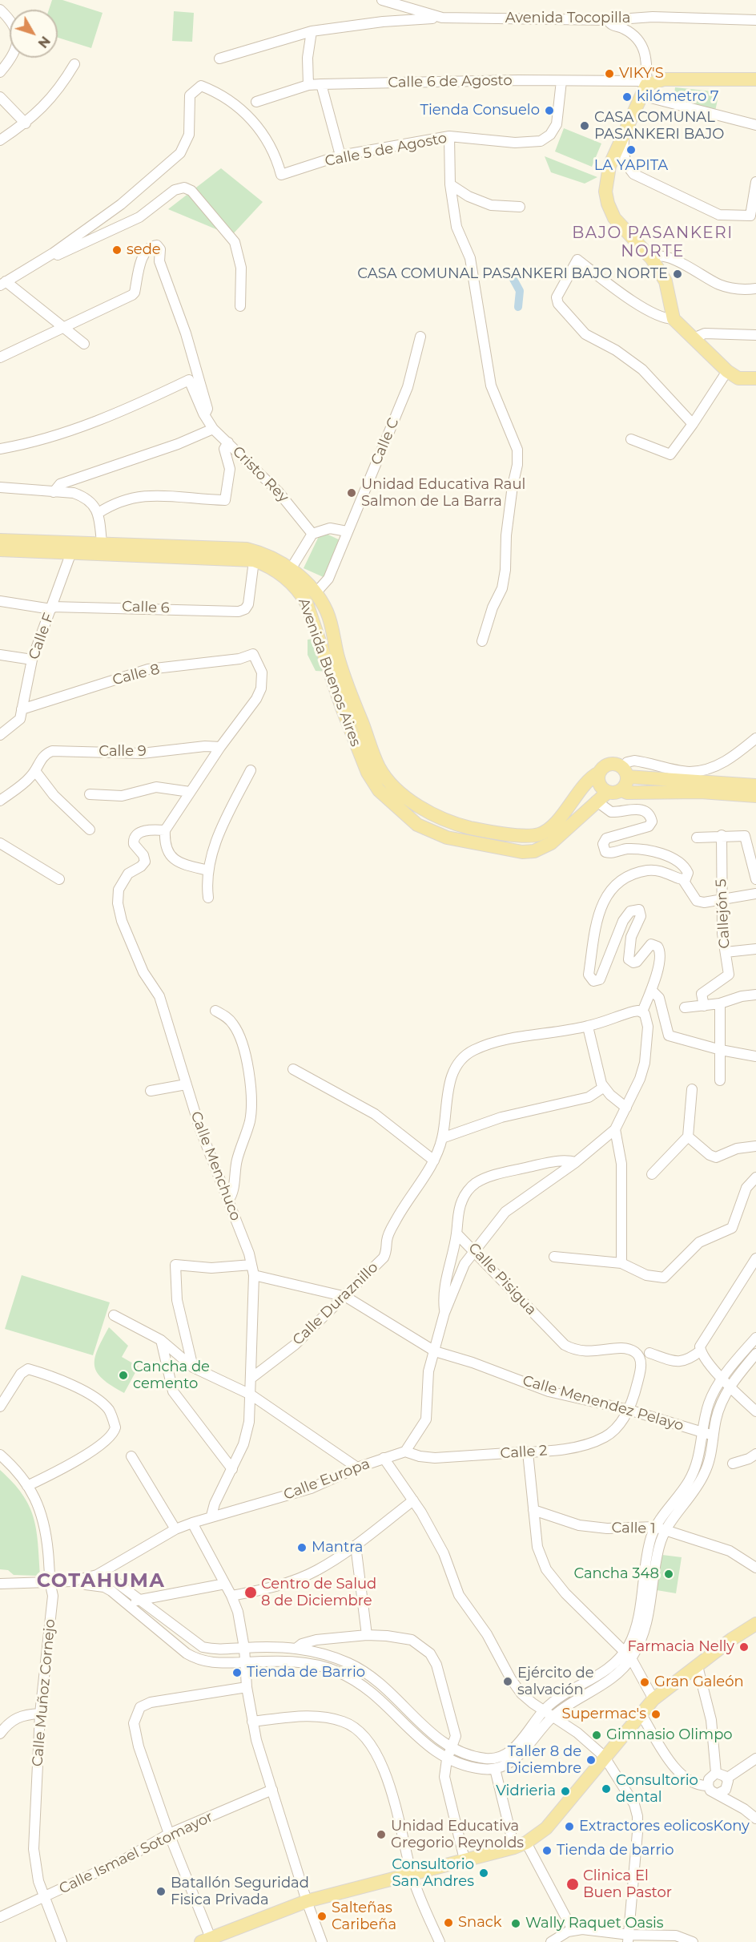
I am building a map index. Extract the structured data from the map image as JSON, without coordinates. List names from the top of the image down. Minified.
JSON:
{"streets":{"main road":["Avenida Buenos Aires"],"street":["Avenida Tocopilla","Calle 6 de Agosto","Calle 5 de Agosto","Calle C","Cristo Rey","Calle 6","Calle F","Calle 8","Calle 9","Callejón 5","Calle Menchuco","Calle Pisigua","Calle Duraznillo","Calle Menendez Pelayo","Calle 2","Calle Europa","Calle 1","Calle Muñoz Cornejo","Calle Ismael Sotomayor"]},"crossings":[["Calle 6 de Agosto","Calle 5 de Agosto"],["Calle C","Avenida Buenos Aires"],["Calle 6","Calle F"],["Calle 6","Avenida Buenos Aires"],["Calle F","Avenida Buenos Aires"],["Calle F","Calle 8"],["Calle 8","Calle 9"],["Calle Menchuco","Calle Duraznillo"],["Calle Menchuco","Calle Menendez Pelayo"],["Calle Menchuco","Calle Europa"],["Calle Pisigua","Calle Menendez Pelayo"],["Calle Pisigua","Calle 2"],["Calle Duraznillo","Calle Menendez Pelayo"],["Calle Menendez Pelayo","Calle 2"],["Calle 2","Calle Europa"],["Calle Muñoz Cornejo","Calle Ismael Sotomayor"]],"districts":["BAJO PASANKERI NORTE","COTAHUMA"],"places":["VIKY'S","kilómetro 7","Tienda Consuelo","CASA COMUNAL PASANKERI BAJO","LA YAPITA","sede","CASA COMUNAL PASANKERI BAJO NORTE","Unidad Educativa Raul Salmon de La Barra","Cancha de cemento","Mantra","Cancha 348","Centro de Salud 8 de Diciembre","Farmacia Nelly","Tienda de Barrio","Ejército de salvación","Gran Galeón","Supermac's","Gimnasio Olimpo","Taller 8 de Diciembre","Consultorio dental","Vidrieria","Extractores eolicosKony","Unidad Educativa Gregorio Reynolds","Tienda de barrio","Consultorio San Andres","Clinica El Buen Pastor","Batallón Seguridad Fisica Privada","Salteñas Caribeña","Snack","Wally Raquet Oasis"],"north":"bottom right"}
